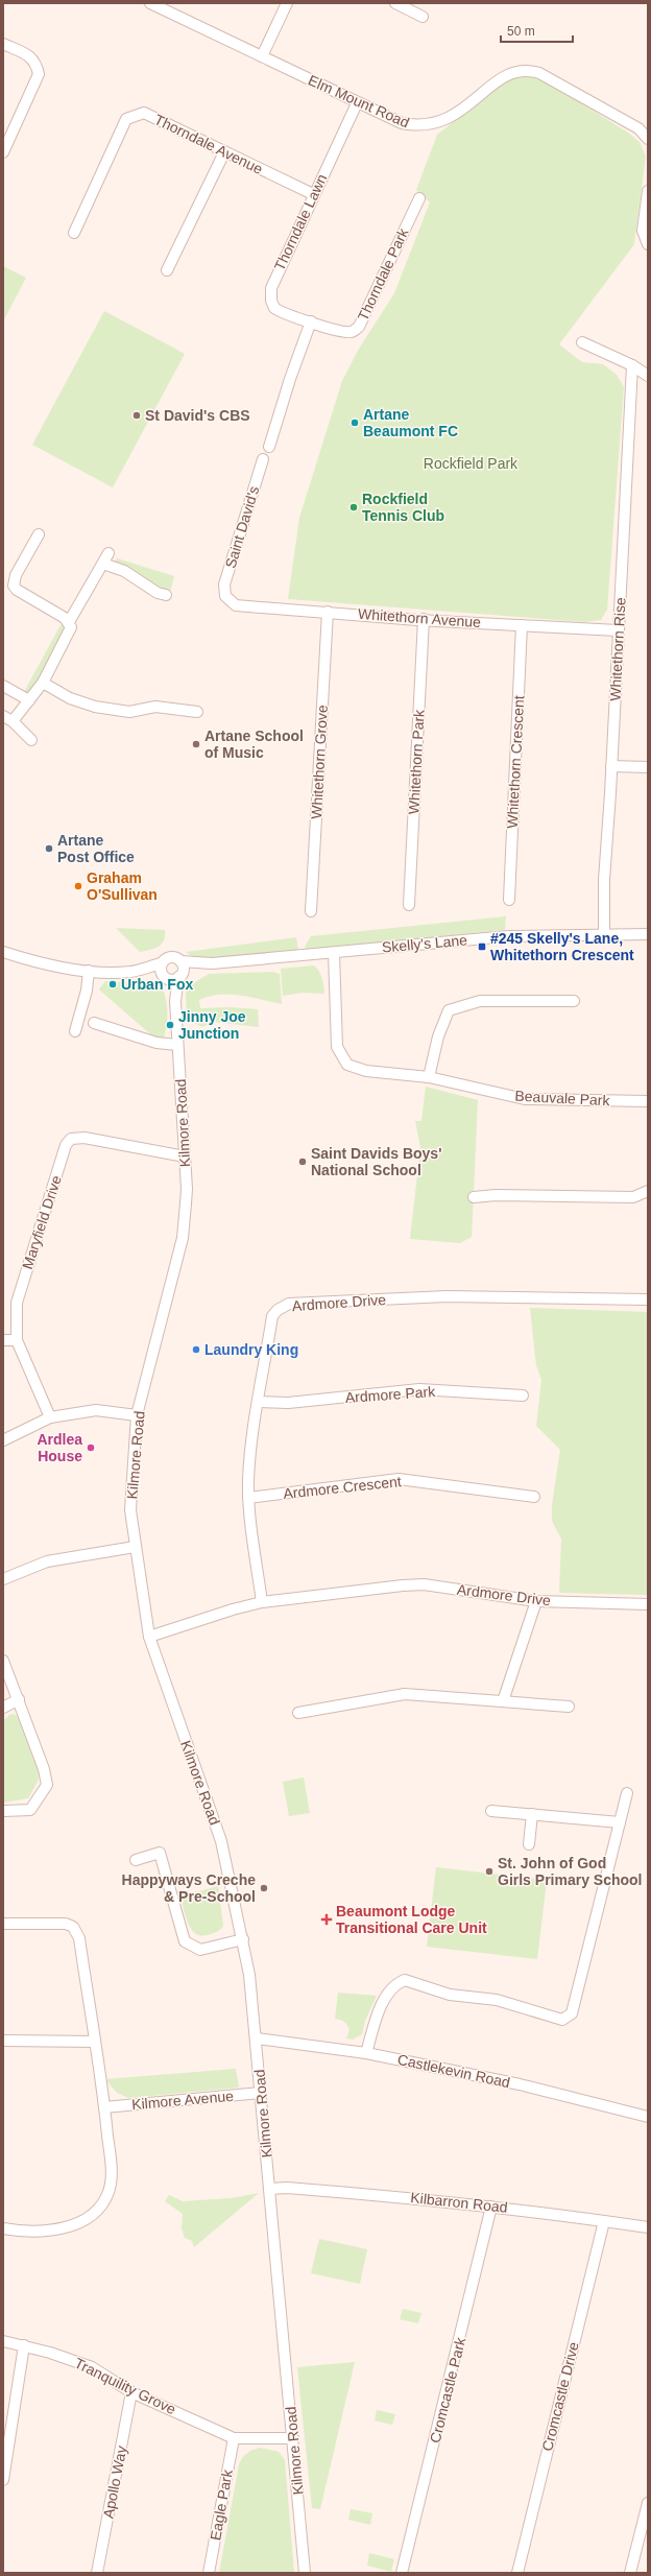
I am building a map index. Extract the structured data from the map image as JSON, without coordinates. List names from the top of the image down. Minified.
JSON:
{"streets":{"street":["Elm Mount Road","Thorndale Avenue","Thorndale Lawn","Thorndale Park","Saint David's","Whitethorn Avenue","Whitethorn Rise","Whitethorn Grove","Whitethorn Park","Whitethorn Crescent","Skelly's Lane","Beauvale Park","Kilmore Road","Maryfield Drive","Ardmore Drive","Ardmore Park","Ardmore Crescent","Castlekevin Road","Kilmore Avenue","Kilbarron Road","Tranquility Grove","Cromcastle Park","Cromcastle Drive","Apollo Way","Eagle Park"]},"crossings":[["Elm Mount Road","Thorndale Lawn"],["Thorndale Avenue","Thorndale Lawn"],["Thorndale Lawn","Thorndale Park"],["Saint David's","Whitethorn Avenue"],["Whitethorn Avenue","Whitethorn Rise"],["Whitethorn Avenue","Whitethorn Grove"],["Whitethorn Avenue","Whitethorn Park"],["Whitethorn Avenue","Whitethorn Crescent"],["Whitethorn Rise","Skelly's Lane"],["Skelly's Lane","Beauvale Park"],["Skelly's Lane","Kilmore Road"],["Kilmore Road","Maryfield Drive"],["Kilmore Road","Ardmore Drive"],["Kilmore Road","Castlekevin Road"],["Kilmore Road","Kilmore Avenue"],["Kilmore Road","Kilbarron Road"],["Kilmore Road","Tranquility Grove"],["Ardmore Drive","Ardmore Park"],["Ardmore Drive","Ardmore Crescent"],["Kilbarron Road","Cromcastle Park"],["Kilbarron Road","Cromcastle Drive"],["Tranquility Grove","Apollo Way"],["Tranquility Grove","Eagle Park"]],"parks":["Rockfield Park"],"places":{"other":["St David's CBS","Artane Beaumont FC","Rockfield Tennis Club","Artane School of Music","Artane Post Office","Graham O'Sullivan","Urban Fox","Jinny Joe Junction","Saint Davids Boys' National School","Laundry King","Ardlea House","St. John of God Girls Primary School","Happyways Creche & Pre-School"],"transit":["#245 Skelly's Lane, Whitethorn Crescent"],"health":["Beaumont Lodge Transitional Care Unit"]},"scale_bar":"50 m"}
